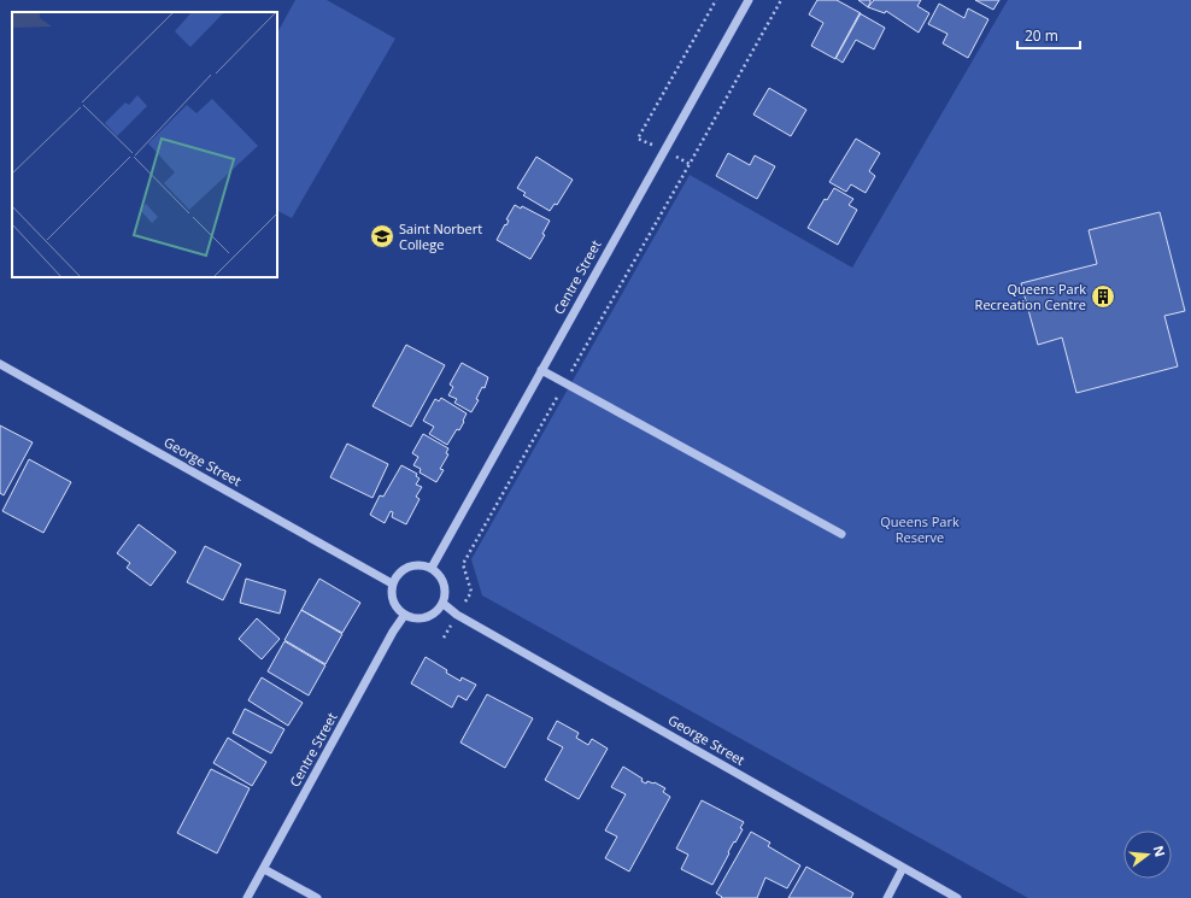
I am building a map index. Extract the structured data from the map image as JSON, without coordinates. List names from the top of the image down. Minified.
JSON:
{"streets":{"street":["Centre Street","George Street"]},"crossings":[["Centre Street","George Street"]],"parks":["Queens Park Reserve"],"places":{"school or university":["Saint Norbert College"],"building":["Queens Park Recreation Centre"]},"scale_bar":"20 m","north":"right"}
